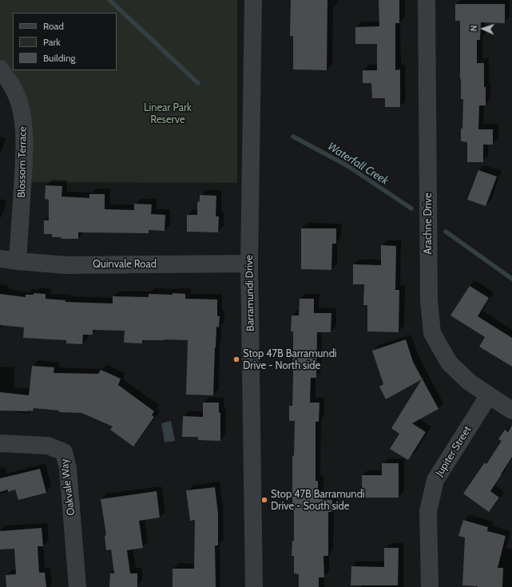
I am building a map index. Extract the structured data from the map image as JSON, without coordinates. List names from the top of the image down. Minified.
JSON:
{"streets":{"street":["Blossom Terrace","Arachne Drive","Quinvale Road","Barramundi Drive","Jupiter Street","Oakvale Way"]},"crossings":[["Blossom Terrace","Quinvale Road"],["Arachne Drive","Jupiter Street"],["Quinvale Road","Barramundi Drive"]],"water":["Waterfall Creek"],"parks":["Linear Park Reserve"],"places":["Stop 47B Barramundi Drive - North side","Stop 47B Barramundi Drive - South side"],"legend":["Road","Park","Building"],"north":"left"}
